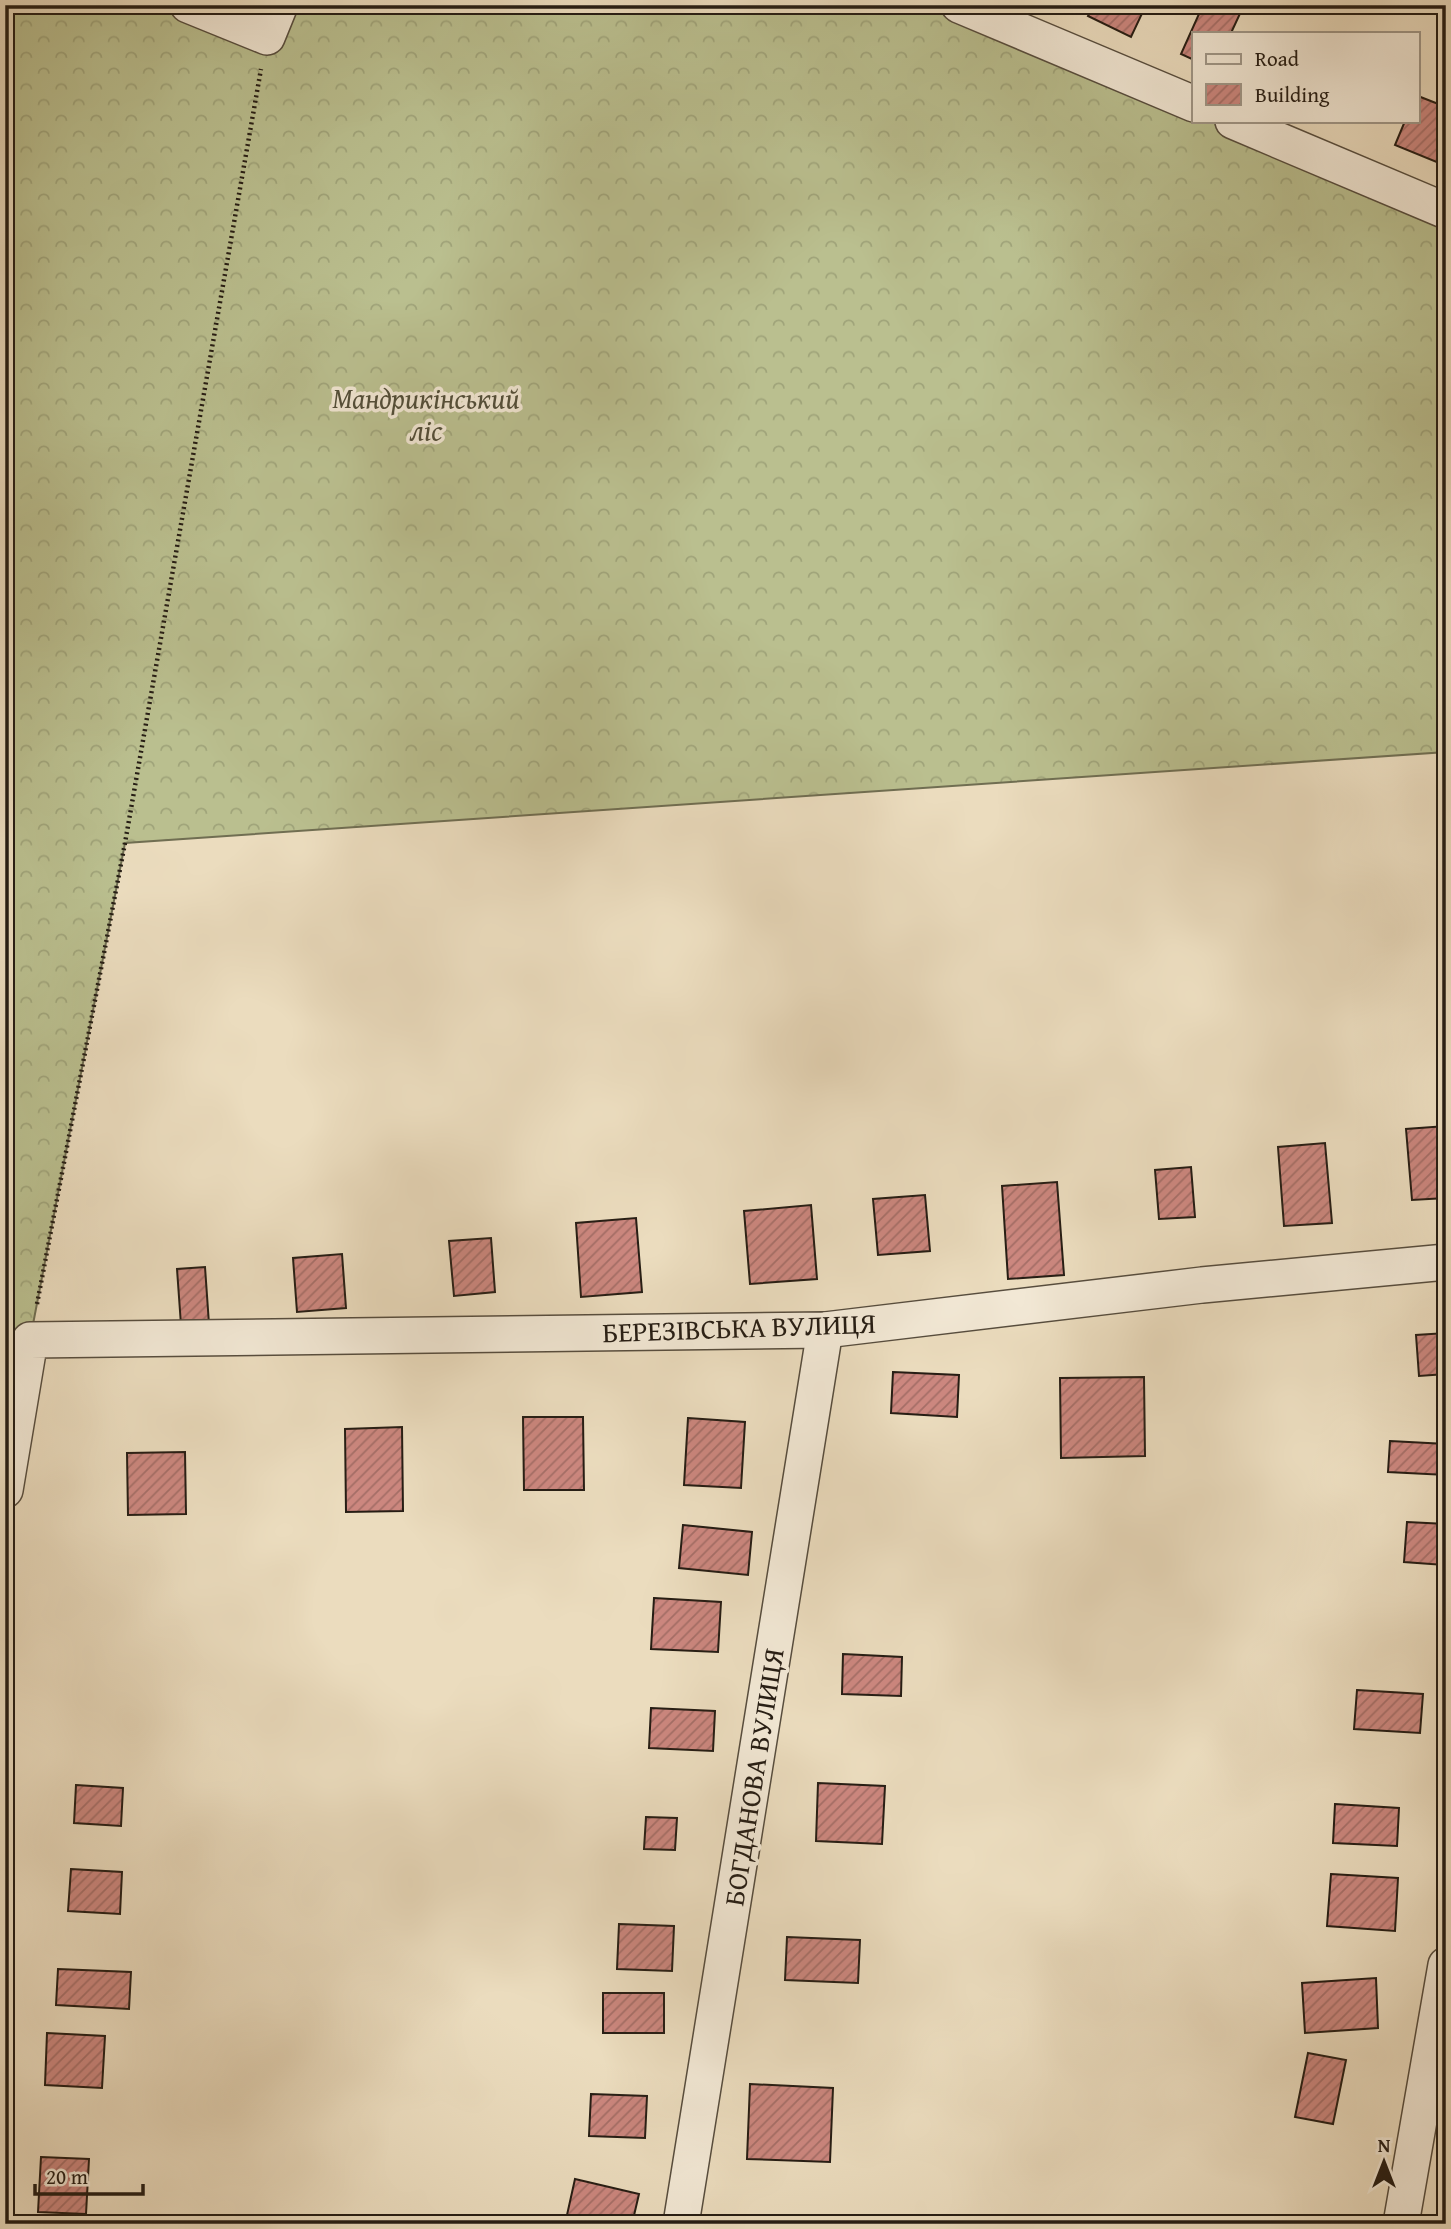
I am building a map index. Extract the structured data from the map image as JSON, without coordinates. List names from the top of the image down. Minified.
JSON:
{"streets":{"street":["БЕРЕЗІВСЬКА ВУЛИЦЯ","БОГДАНОВА ВУЛИЦЯ"]},"crossings":[["БЕРЕЗІВСЬКА ВУЛИЦЯ","БОГДАНОВА ВУЛИЦЯ"]],"parks":["Мандрикінський ліс"],"legend":["Road","Building"],"scale_bar":"20 m","north":"top"}
